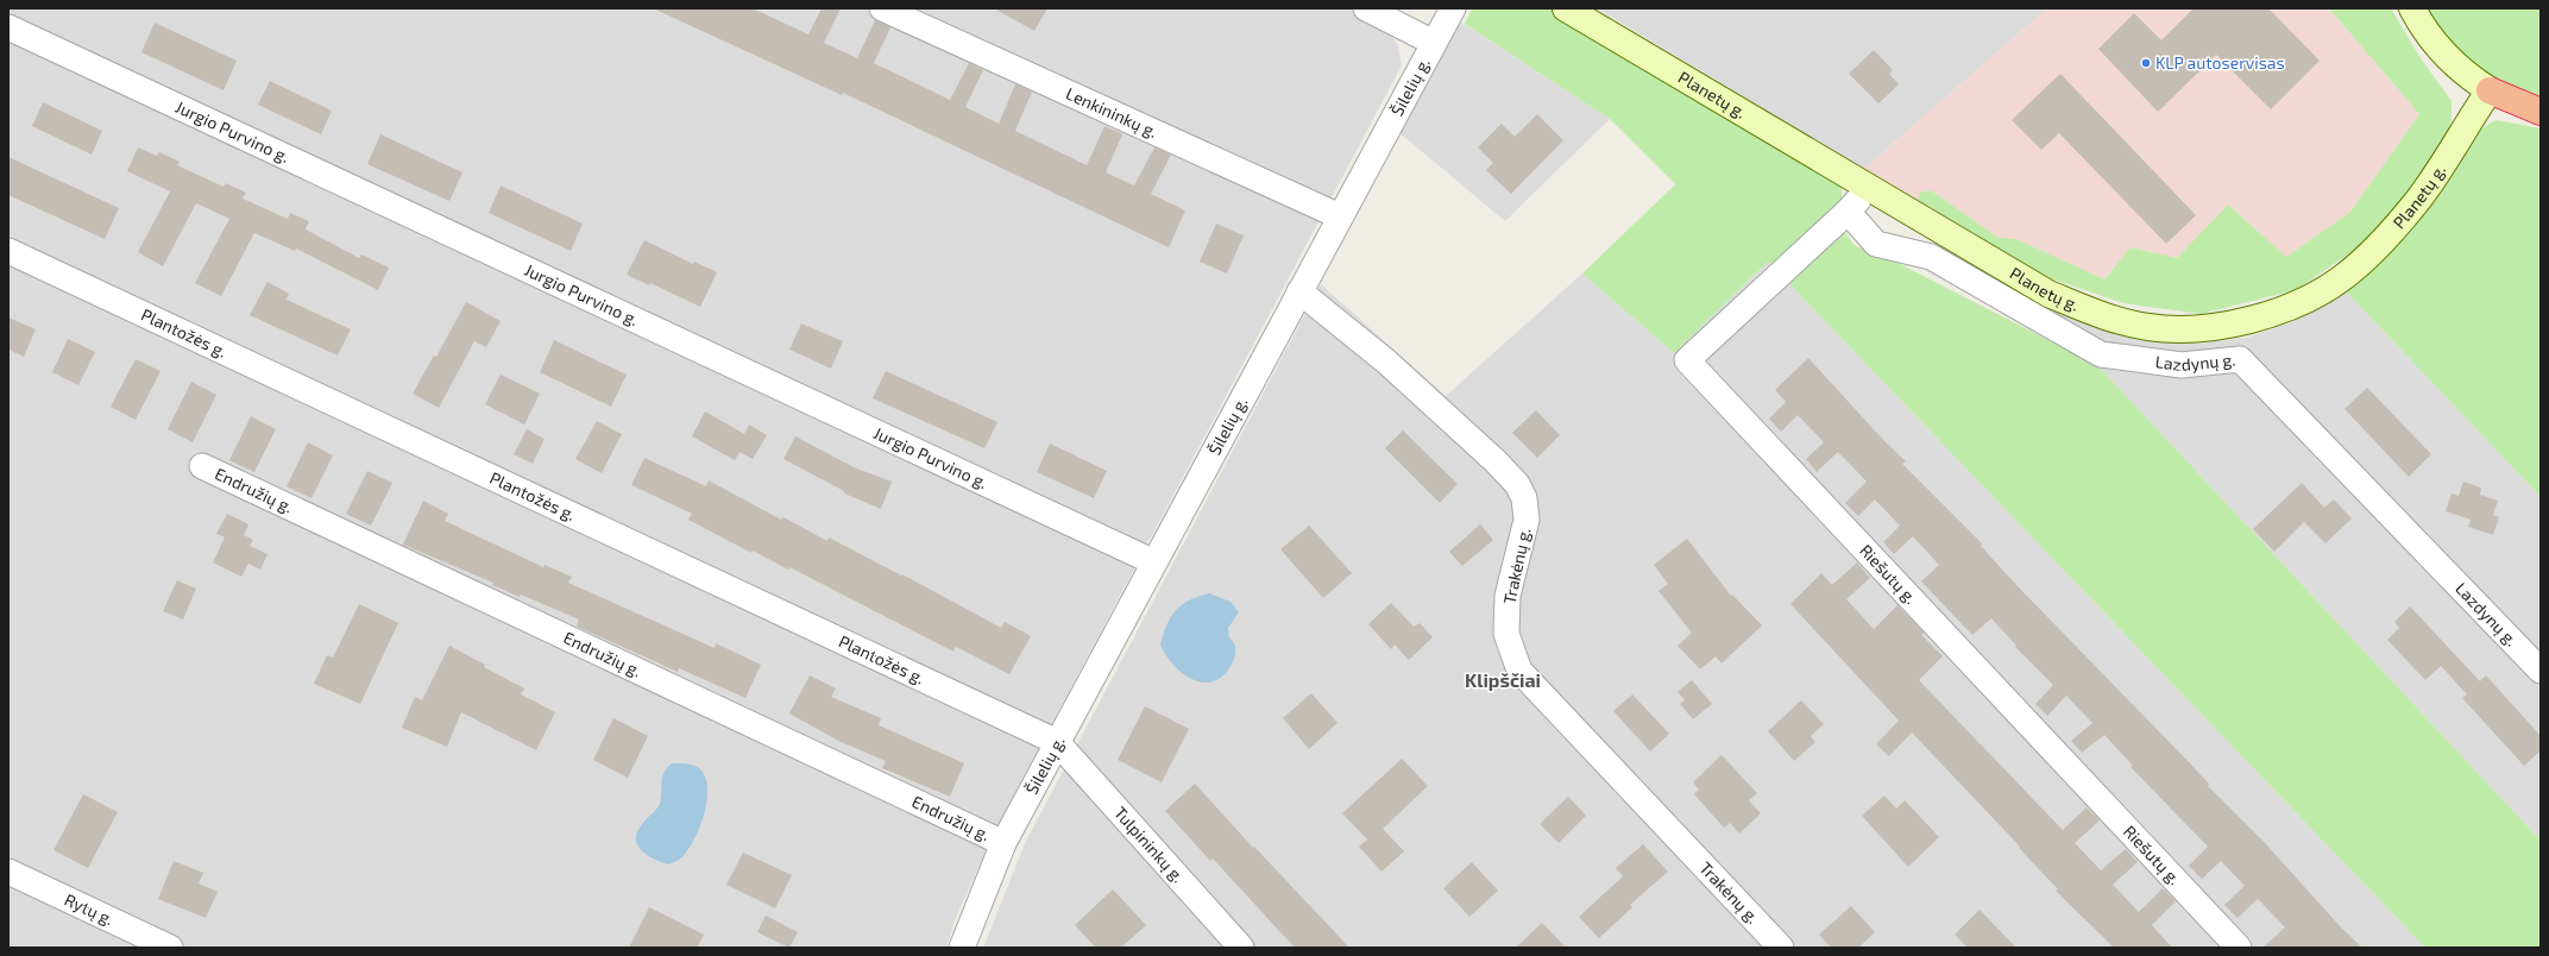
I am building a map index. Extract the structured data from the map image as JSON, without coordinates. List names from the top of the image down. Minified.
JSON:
{"streets":{"main road":["Planetų g."],"street":["Šilelių g.","Lenkininkų g.","Jurgio Purvino g.","Plantožės g.","Lazdynų g.","Endružių g.","Trakėnų g.","Riešutų g.","Tulpininkų g.","Rytų g."]},"crossings":[["Šilelių g.","Lenkininkų g."],["Šilelių g.","Jurgio Purvino g."],["Šilelių g.","Plantožės g."],["Šilelių g.","Endružių g."],["Šilelių g.","Trakėnų g."],["Šilelių g.","Tulpininkų g."],["Plantožės g.","Tulpininkų g."],["Lazdynų g.","Riešutų g."]],"districts":["Klipščiai"],"places":["KLP autoservisas"]}
